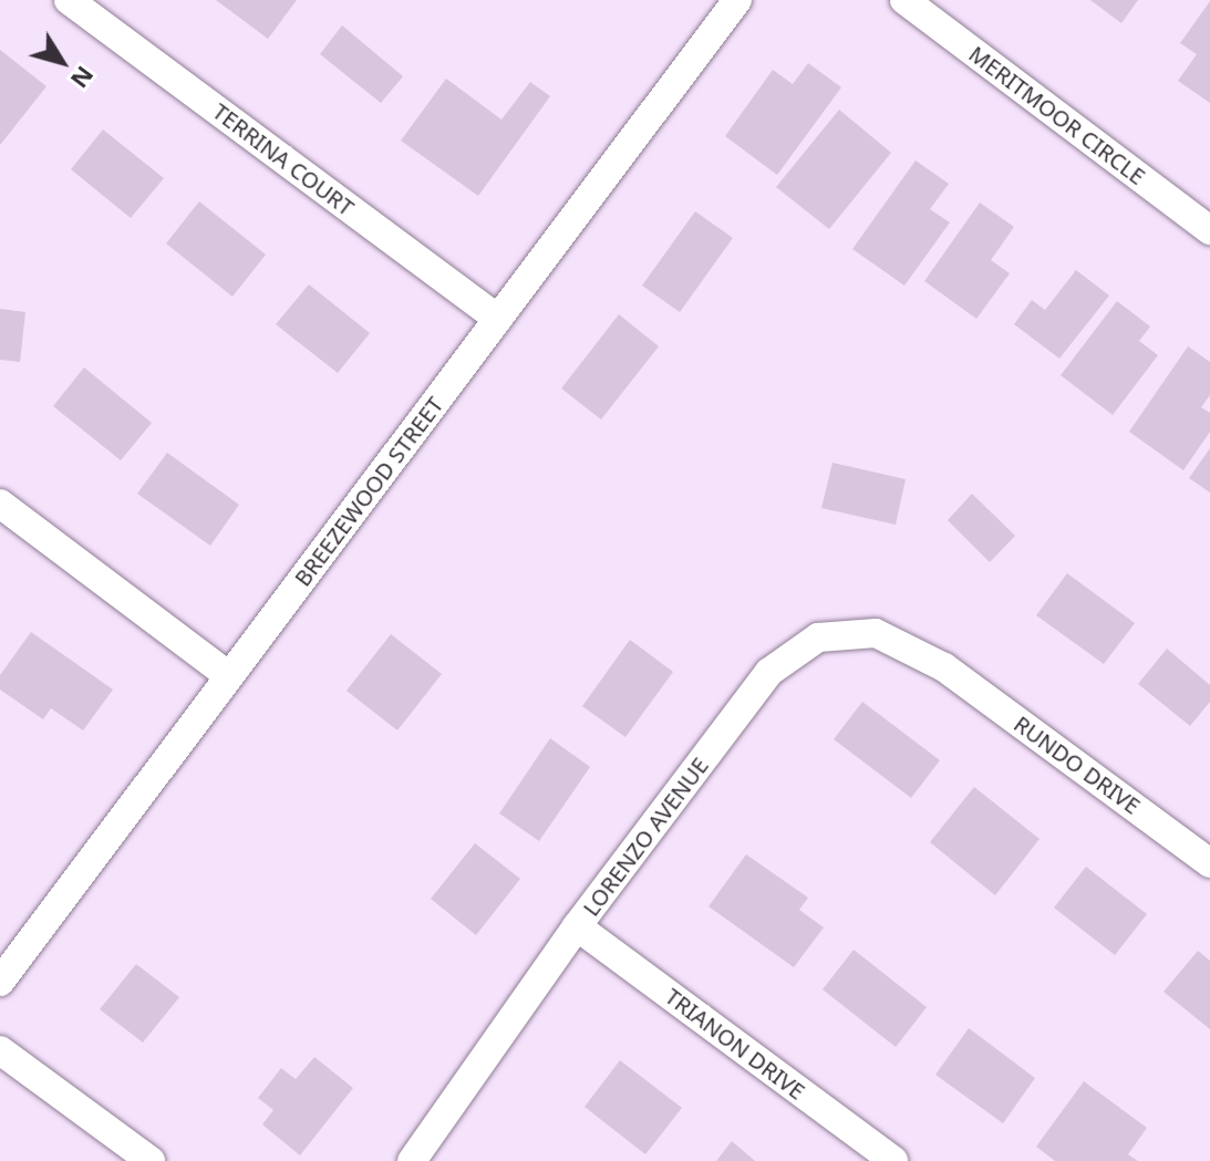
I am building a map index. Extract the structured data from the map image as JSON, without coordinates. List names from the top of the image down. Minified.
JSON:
{"streets":{"street":["MERITMOOR CIRCLE","TERRINA COURT","BREEZEWOOD STREET","RUNDO DRIVE","LORENZO AVENUE","TRIANON DRIVE"]},"crossings":[["TERRINA COURT","BREEZEWOOD STREET"],["RUNDO DRIVE","LORENZO AVENUE"],["LORENZO AVENUE","TRIANON DRIVE"]],"north":"bottom right"}
